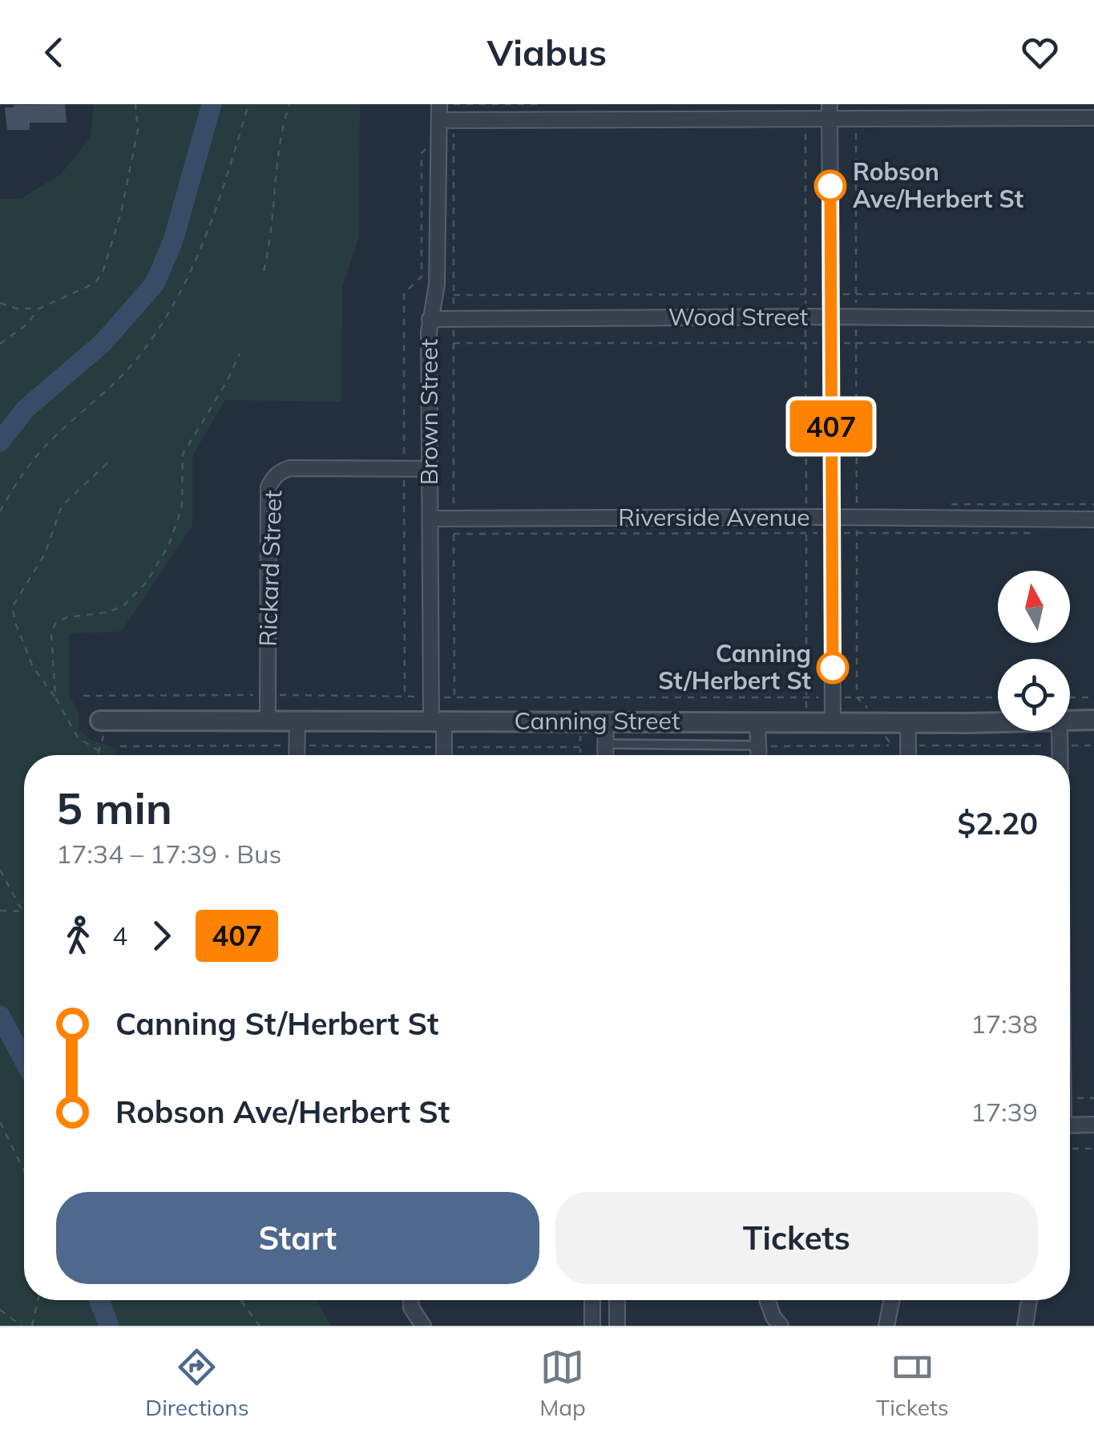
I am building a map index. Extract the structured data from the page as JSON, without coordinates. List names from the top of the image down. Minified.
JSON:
{"streets":{"street":["Wood Street","Brown Street","Riverside Avenue","Rickard Street","Canning Street"]},"crossings":[["Wood Street","Brown Street"],["Brown Street","Riverside Avenue"],["Brown Street","Rickard Street"],["Brown Street","Canning Street"],["Rickard Street","Canning Street"]],"places":["Robson Ave/Herbert St","Canning St/Herbert St"],"lines":["bus line 407"],"north":"top","page":{"header":"Viabus","on_map":"407","heading":["5 min","17:34 – 17:39 · Bus","$2.20"],"legs":["4","407"],"list":[{"name":"Canning St/Herbert St","value":"17:38"},{"name":"Robson Ave/Herbert St","value":"17:39"}],"buttons":["Start","Tickets"],"tabs":["Directions","Map","Tickets"]}}
